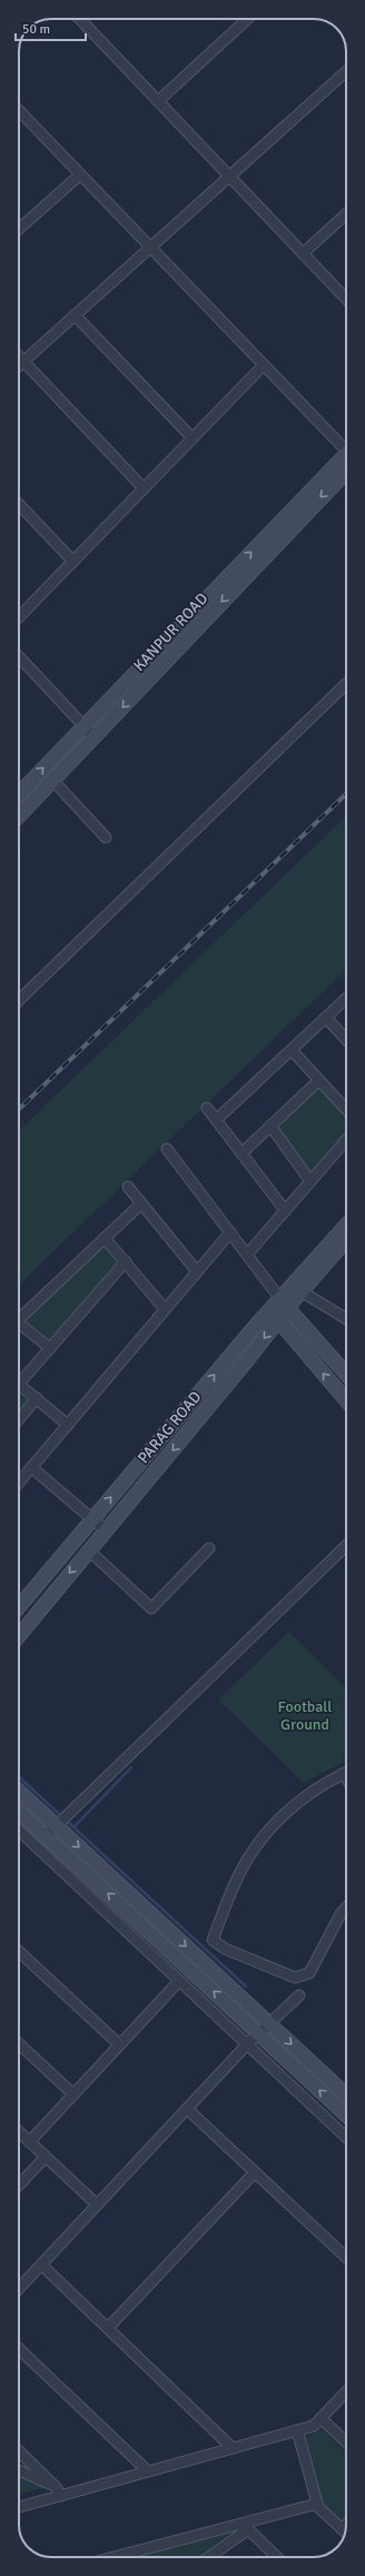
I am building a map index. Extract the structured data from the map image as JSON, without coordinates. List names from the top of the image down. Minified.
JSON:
{"streets":{"street":["KANPUR ROAD","PARAG ROAD"]},"parks":["Football Ground"],"scale_bar":"50 m"}
